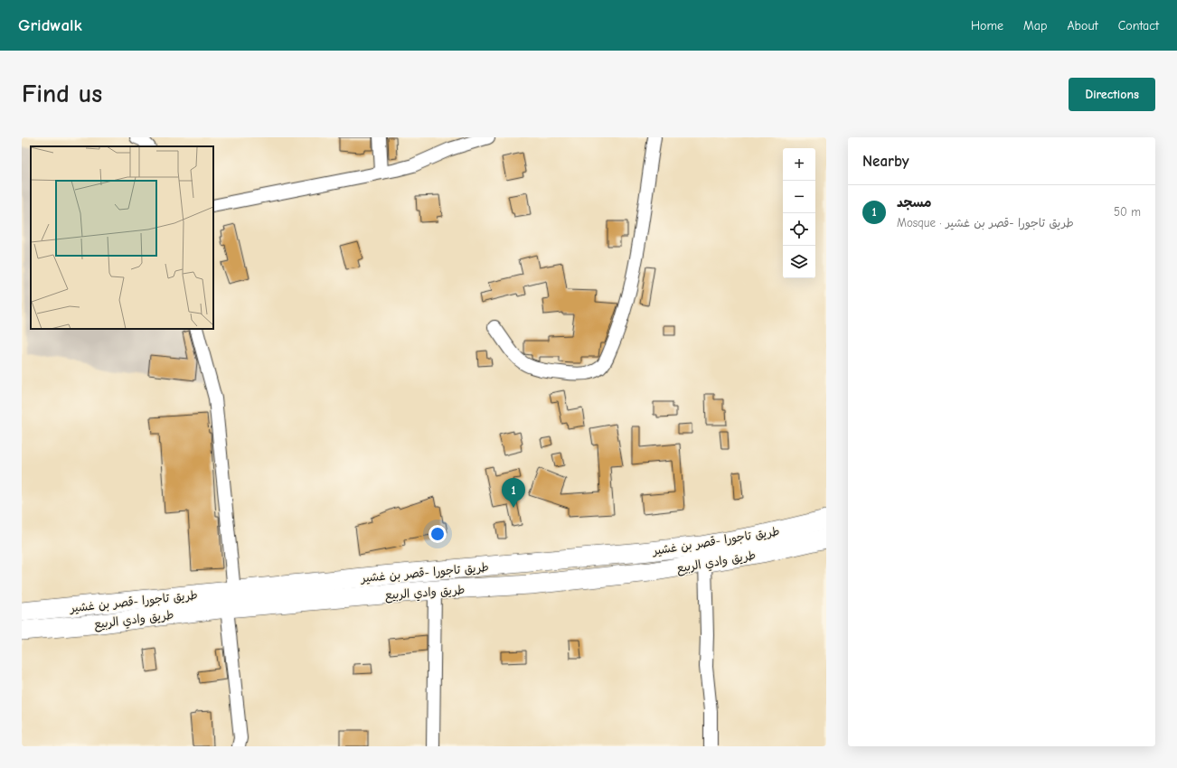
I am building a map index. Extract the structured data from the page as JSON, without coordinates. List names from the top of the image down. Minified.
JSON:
{"streets":{"highway":["طريق تاجورا -قصر بن غشير","طريق وادي الربيع"]},"page":{"header":"Gridwalk","nav":["Home","Map","About","Contact"],"buttons":"Directions","title":"Find us","heading":"Nearby","map_buttons":["+","−"],"list":[{"mark":"1","name":"مسجد","note":"Mosque · طريق تاجورا -قصر بن غشير","value":"50 m"}],"pins":"1"}}
